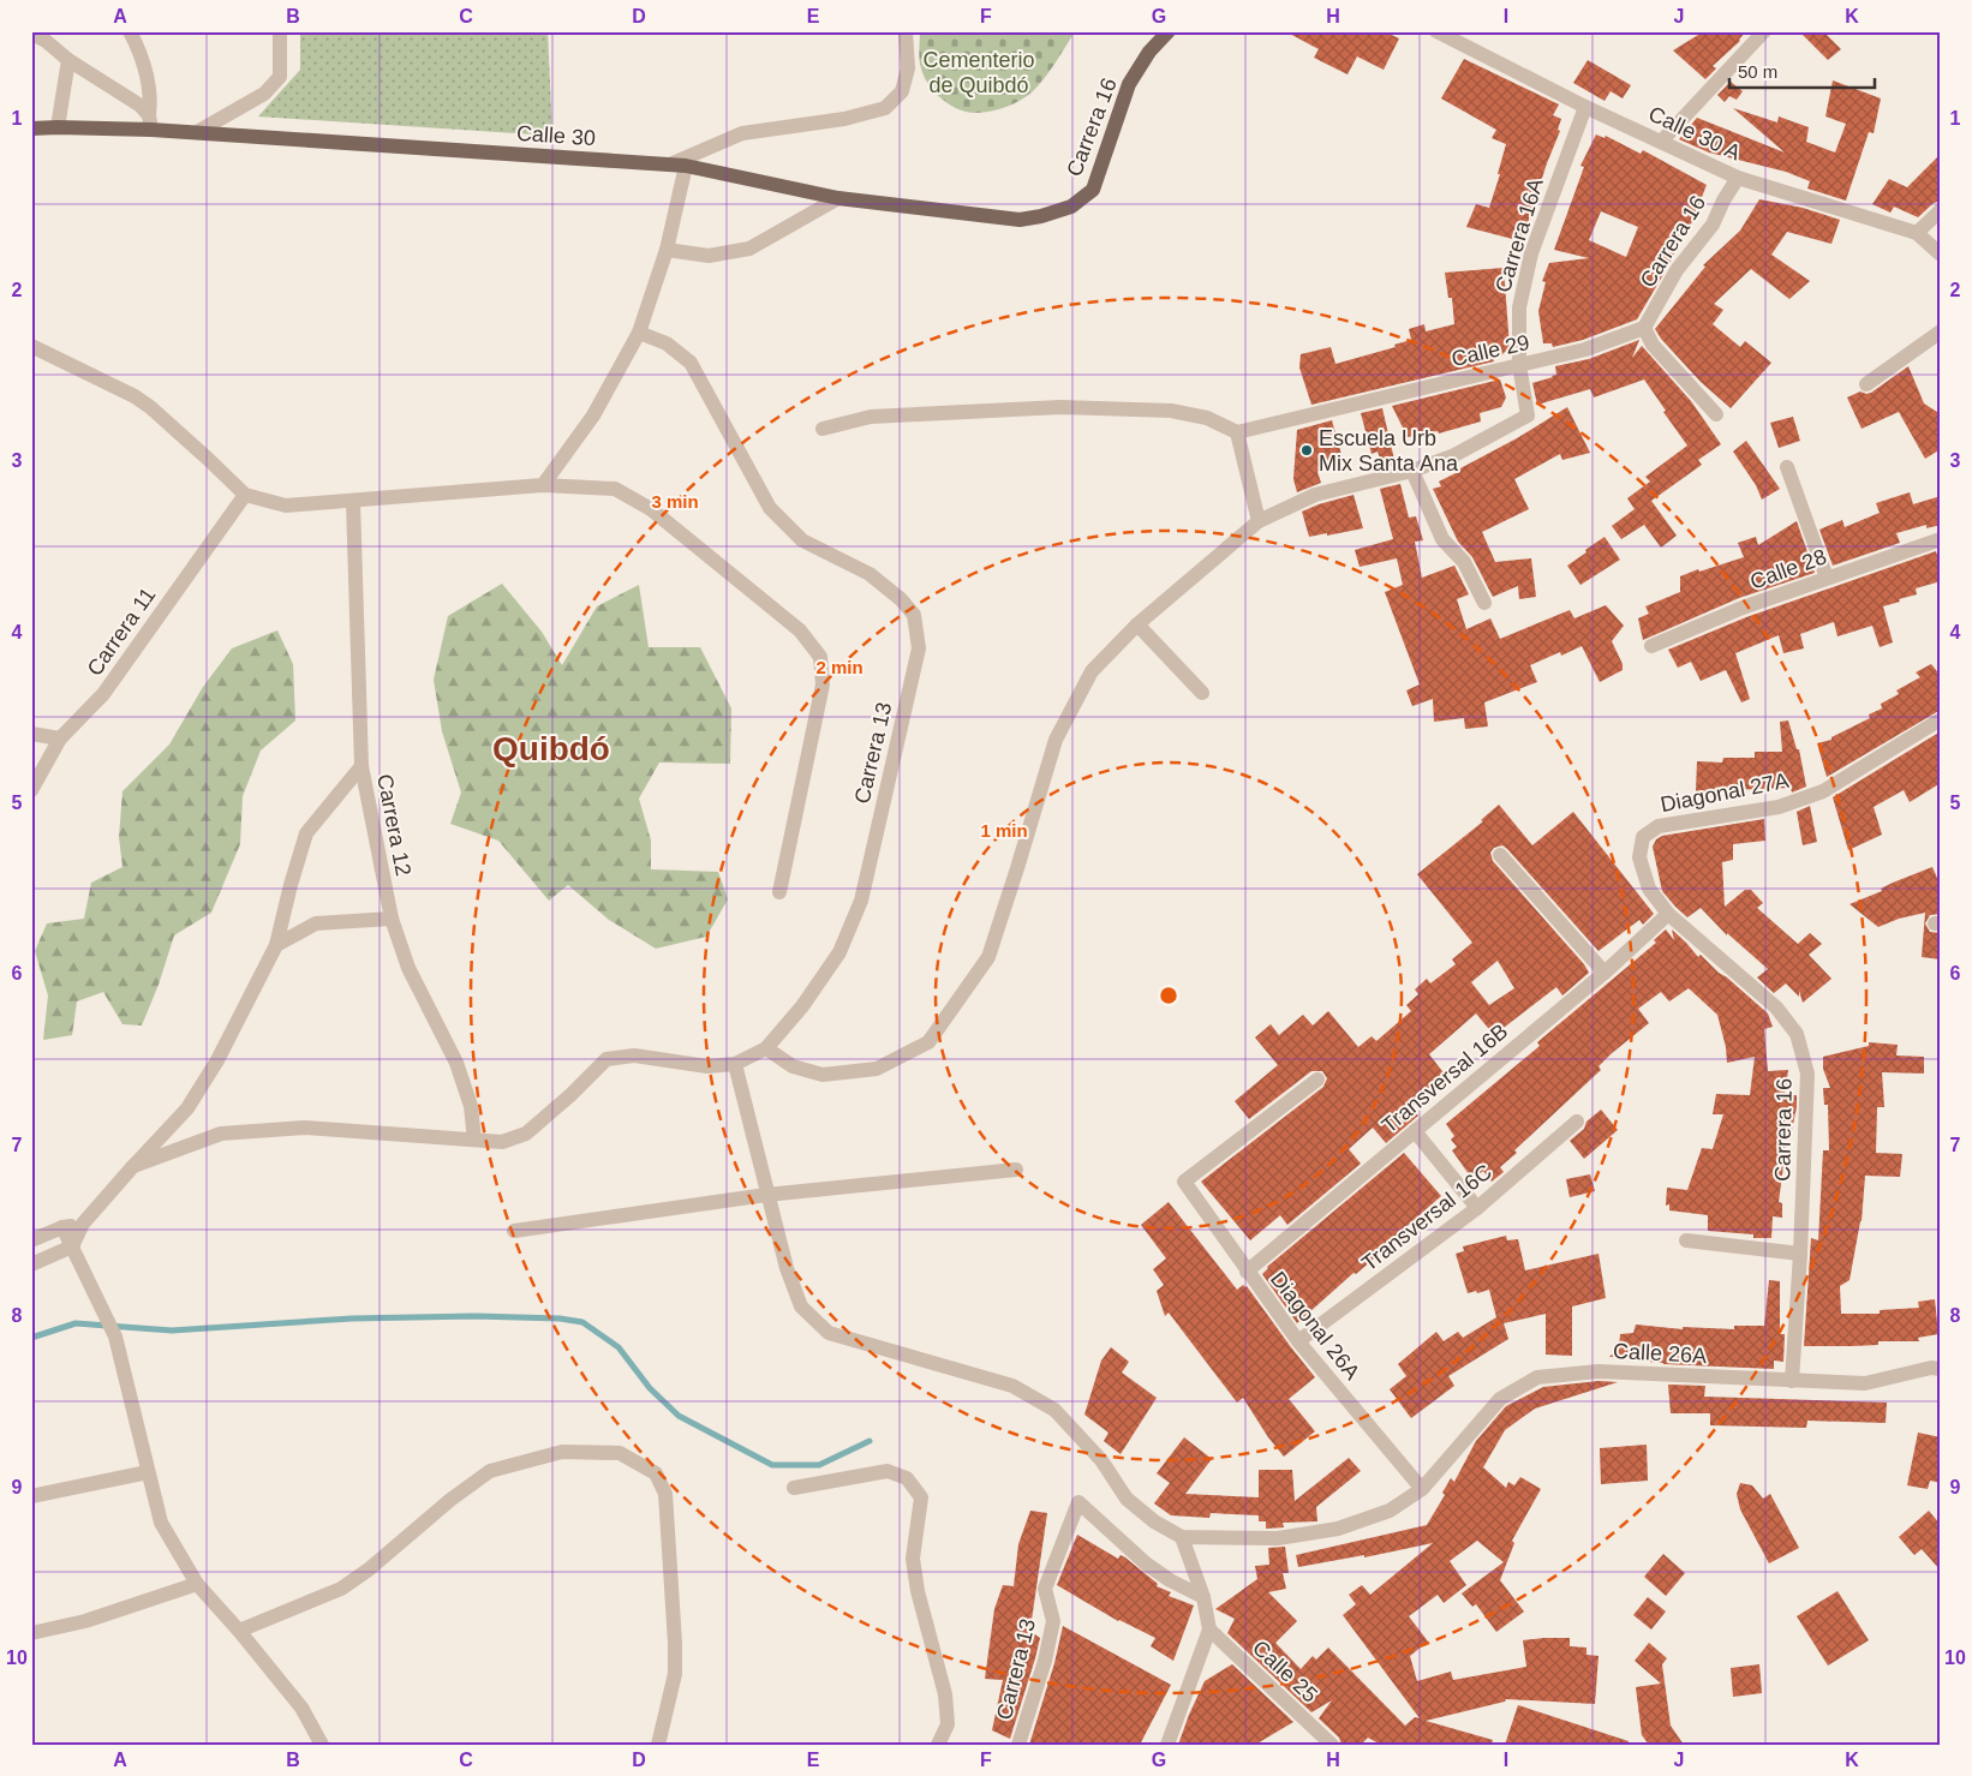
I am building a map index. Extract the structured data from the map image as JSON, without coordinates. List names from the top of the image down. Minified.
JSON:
{"streets":{"main road":["Carrera 16","Calle 30"],"street":["Calle 30 A","Carrera 16A","Calle 29","Calle 28","Carrera 11","Carrera 13","Diagonal 27A","Carrera 12","Transversal 16B","Transversal 16C","Diagonal 26A","Calle 26A","Calle 25"]},"crossings":[["Carrera 16","Calle 30 A"],["Carrera 16","Calle 30"],["Carrera 16","Calle 29"],["Carrera 16","Diagonal 27A"],["Carrera 16","Transversal 16B"],["Carrera 16","Calle 26A"],["Calle 30 A","Carrera 16A"],["Carrera 16A","Calle 29"],["Transversal 16B","Diagonal 26A"],["Transversal 16C","Diagonal 26A"],["Diagonal 26A","Calle 26A"]],"districts":["Quibdó"],"parks":["Cementerio de Quibdó"],"places":["Escuela Urb Mix Santa Ana"],"scale_bar":"50 m","grid":{"columns":["A","B","C","D","E","F","G","H","I","J","K"],"rows":["1","2","3","4","5","6","7","8","9","10"]},"rings":["3 min","2 min","1 min"]}
